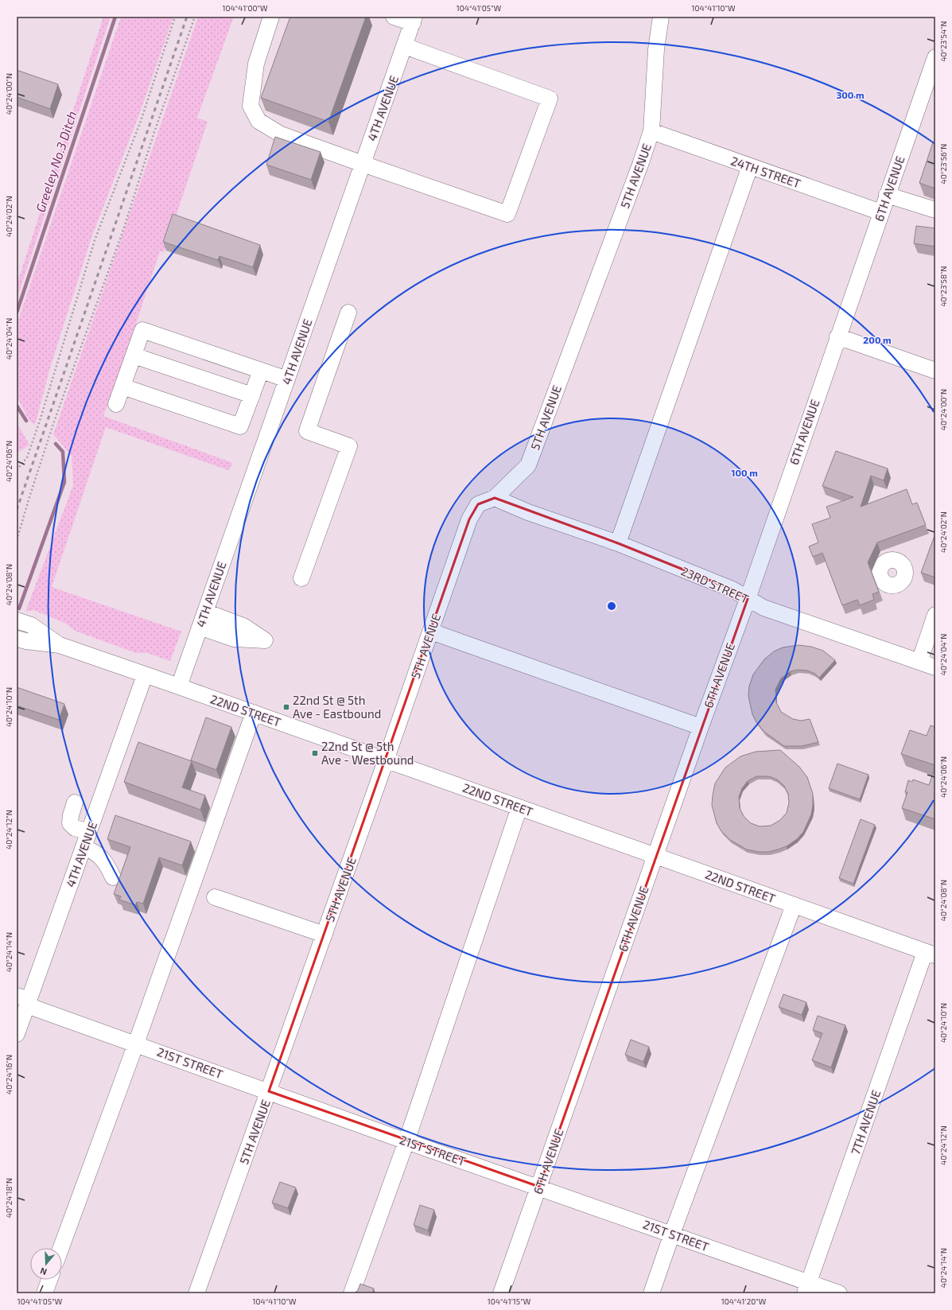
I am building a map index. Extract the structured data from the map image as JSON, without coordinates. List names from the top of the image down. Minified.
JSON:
{"streets":{"street":["4TH AVENUE","24TH STREET","5TH AVENUE","6TH AVENUE","23RD STREET","22ND STREET","21ST STREET","7TH AVENUE"]},"crossings":[["4TH AVENUE","22ND STREET"],["4TH AVENUE","21ST STREET"],["24TH STREET","5TH AVENUE"],["24TH STREET","6TH AVENUE"],["5TH AVENUE","23RD STREET"],["5TH AVENUE","22ND STREET"],["5TH AVENUE","21ST STREET"],["6TH AVENUE","23RD STREET"],["6TH AVENUE","22ND STREET"],["6TH AVENUE","21ST STREET"],["22ND STREET","7TH AVENUE"],["21ST STREET","7TH AVENUE"]],"water":["Greeley No.3 Ditch"],"places":{"transit":["22nd St @ 5th Ave - Eastbound","22nd St @ 5th Ave - Westbound"]},"north":"bottom","coordinates":["104°41'00\"W","104°41'05\"W","104°41'10\"W","40°23'54\"N","40°24'00\"N","40°23'56\"N","40°24'02\"N","40°23'58\"N","40°24'04\"N","40°24'06\"N","40°24'08\"N","40°24'10\"N","40°24'12\"N","40°24'14\"N","40°24'16\"N","40°24'18\"N","104°41'15\"W","104°41'20\"W"],"rings":["300 m","200 m","100 m"]}
